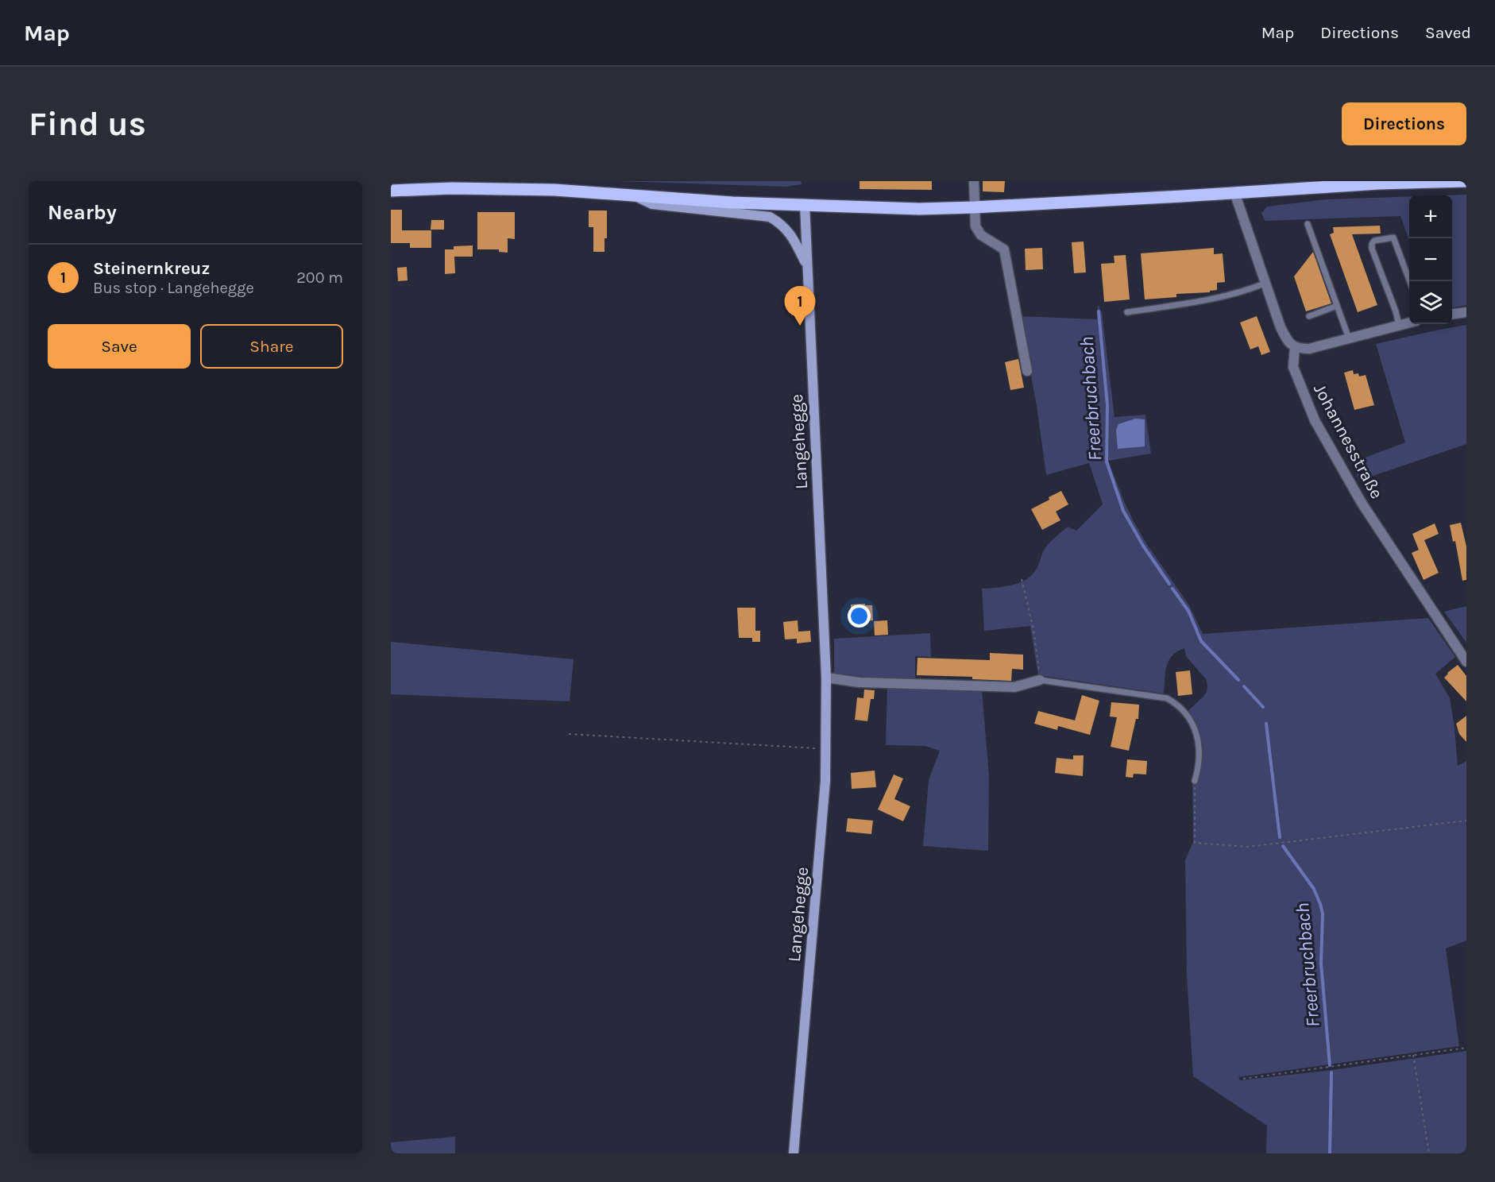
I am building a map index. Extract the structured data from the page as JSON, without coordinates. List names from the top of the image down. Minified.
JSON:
{"streets":{"street":["Johannesstraße","Langehegge"]},"water":["Freerbruchbach"],"page":{"header":"Map","nav":["Map","Directions","Saved"],"buttons":["Directions",["Save","Share"]],"title":"Find us","heading":"Nearby","map_buttons":["+","−"],"list":[{"mark":"1","name":"Steinernkreuz","note":"Bus stop · Langehegge","value":"200 m"}],"pins":"1"}}
